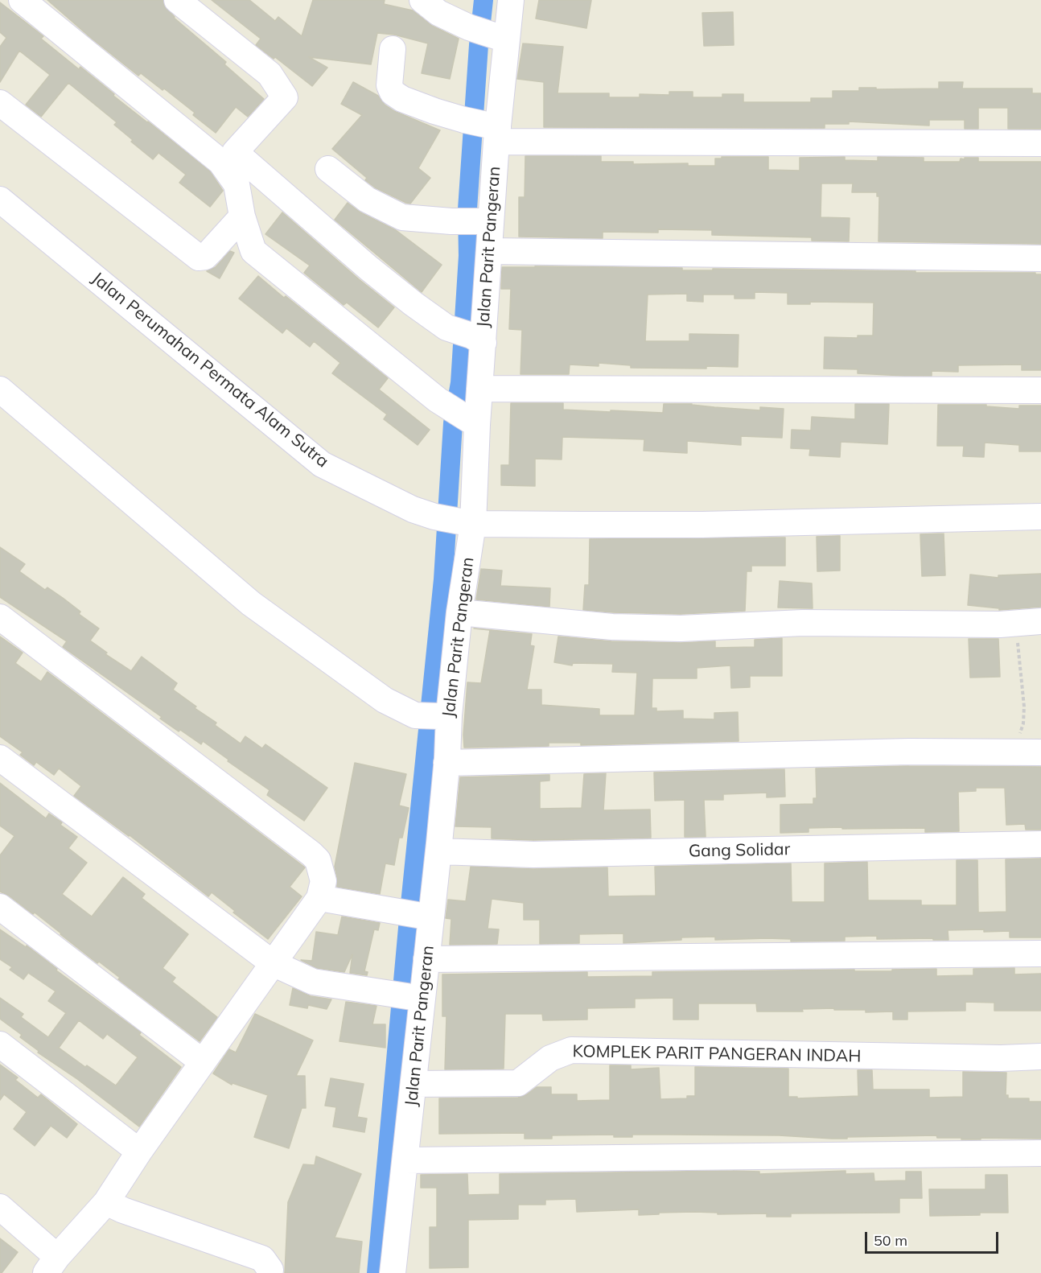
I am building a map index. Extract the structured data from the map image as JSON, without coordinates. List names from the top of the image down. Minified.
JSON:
{"streets":{"street":["Jalan Parit Pangeran","Jalan Perumahan Permata Alam Sutra","Gang Solidar","KOMPLEK PARIT PANGERAN INDAH"]},"crossings":[["Jalan Parit Pangeran","Jalan Perumahan Permata Alam Sutra"],["Jalan Parit Pangeran","Gang Solidar"],["Jalan Parit Pangeran","KOMPLEK PARIT PANGERAN INDAH"]],"scale_bar":"50 m"}
